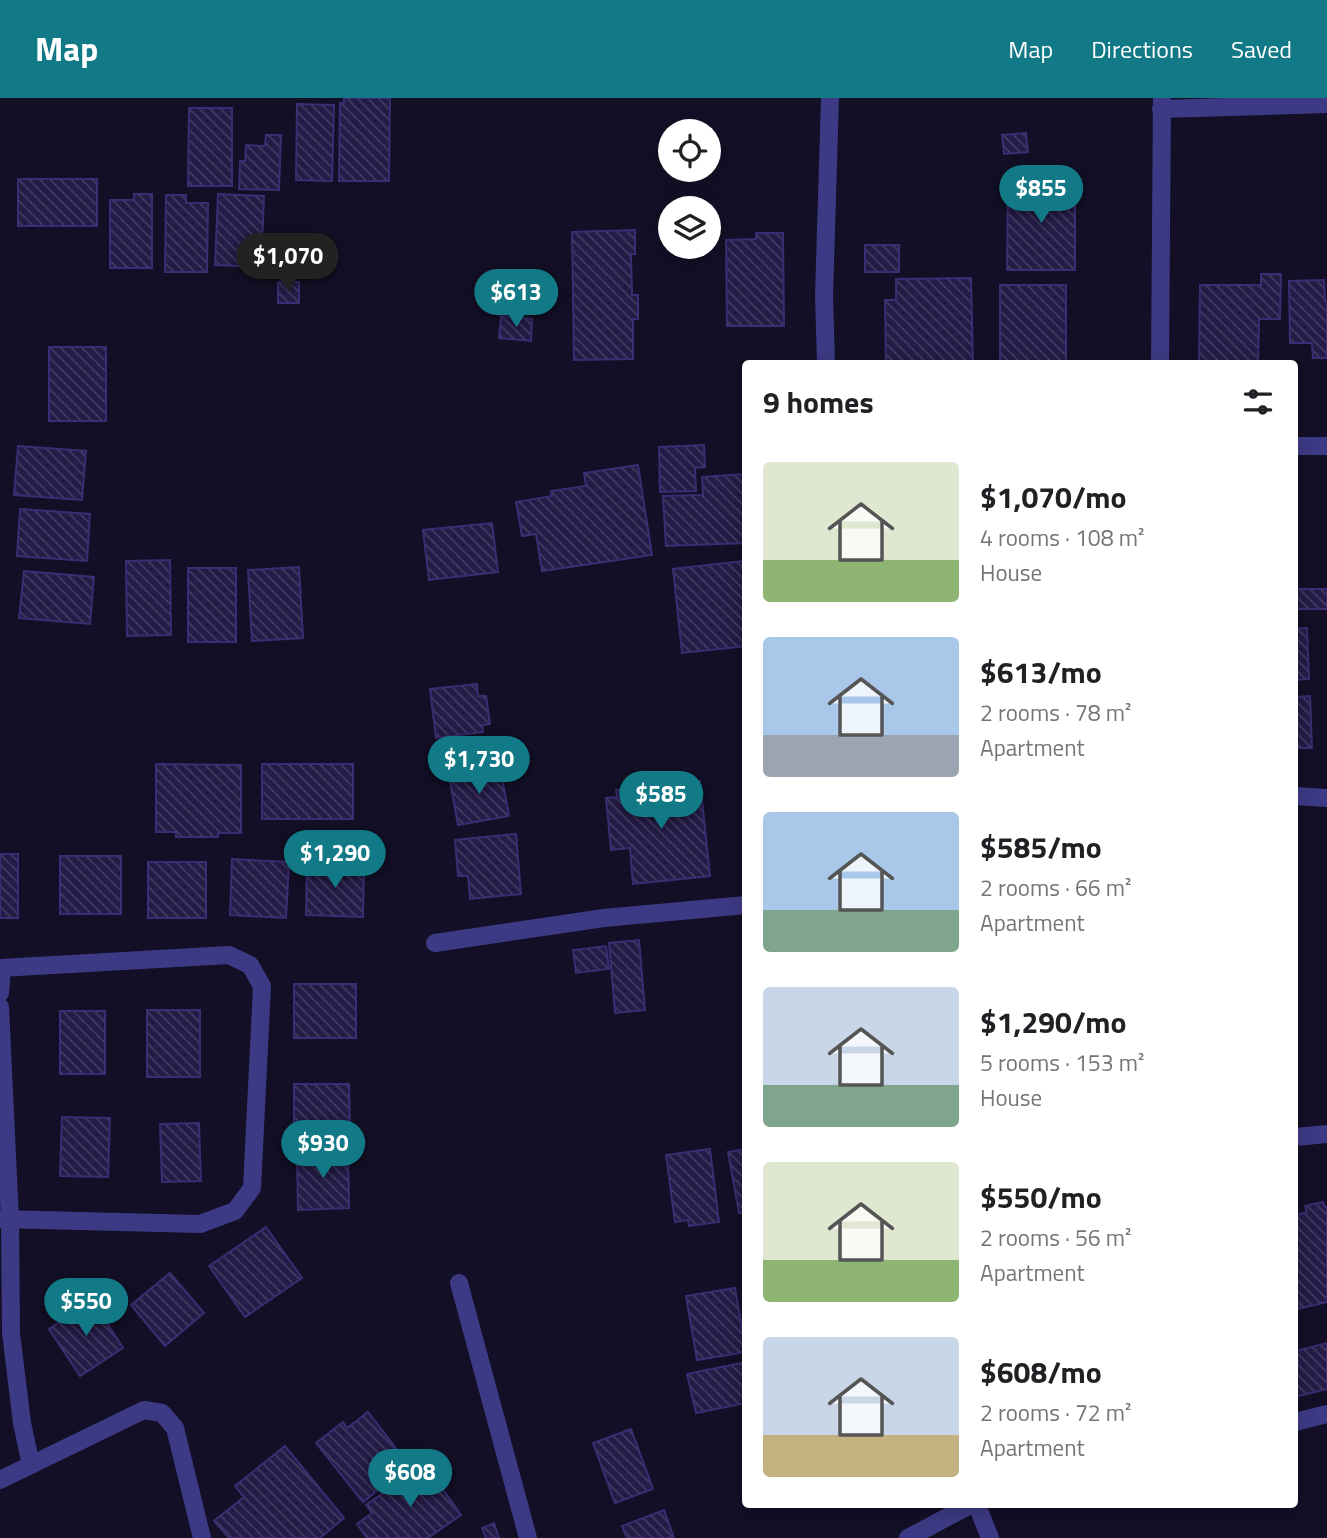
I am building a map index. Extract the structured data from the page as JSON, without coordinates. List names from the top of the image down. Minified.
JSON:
{"page":{"header":"Map","nav":["Map","Directions","Saved"],"price":["$855","$1,070","$613","$1,730","$585","$1,290","$930","$550","$608"],"heading":"9 homes","list":[{"name":"$1,070/mo","note":"4 rooms · 108 m² · House"},{"name":"$613/mo","note":"2 rooms · 78 m² · Apartment"},{"name":"$585/mo","note":"2 rooms · 66 m² · Apartment"},{"name":"$1,290/mo","note":"5 rooms · 153 m² · House"},{"name":"$550/mo","note":"2 rooms · 56 m² · Apartment"},{"name":"$608/mo","note":"2 rooms · 72 m² · Apartment"}]}}
